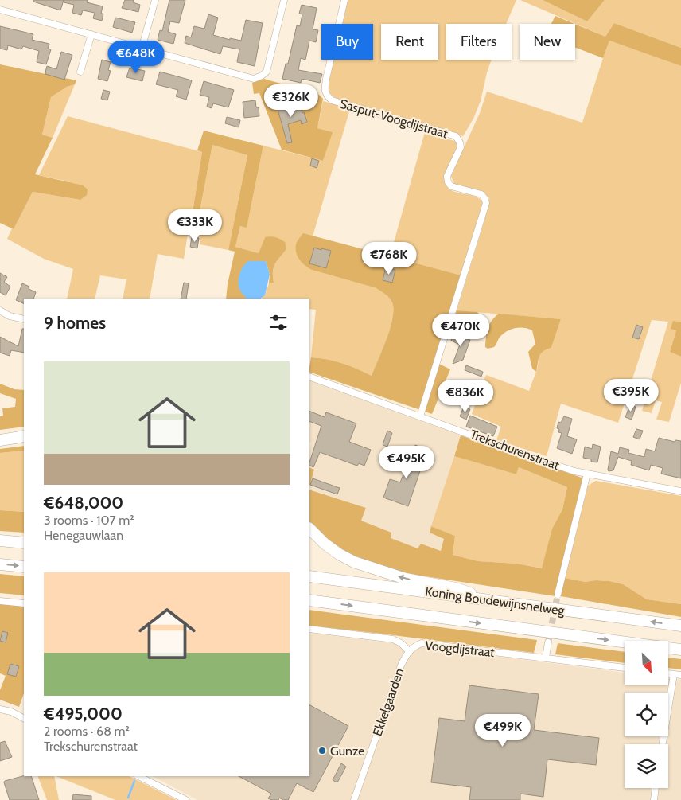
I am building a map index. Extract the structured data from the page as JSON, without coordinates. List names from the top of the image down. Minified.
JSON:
{"streets":{"highway":["Koning Boudewijnsnelweg"],"street":["Sasput-Voogdijstraat","Trekschurenstraat","Voogdijstraat","Ekkelgaarden"]},"crossings":[["Sasput-Voogdijstraat","Trekschurenstraat"],["Voogdijstraat","Ekkelgaarden"]],"places":["Gunze"],"north":"bottom right","page":{"chip":["Buy","Rent","Filters","New"],"price":["€648K","€326K","€333K","€768K","€470K","€395K","€836K","€495K","€499K"],"heading":"9 homes","list":[{"name":"€648,000","note":"3 rooms · 107 m² · Henegauwlaan"},{"name":"€495,000","note":"2 rooms · 68 m² · Trekschurenstraat"}]}}
